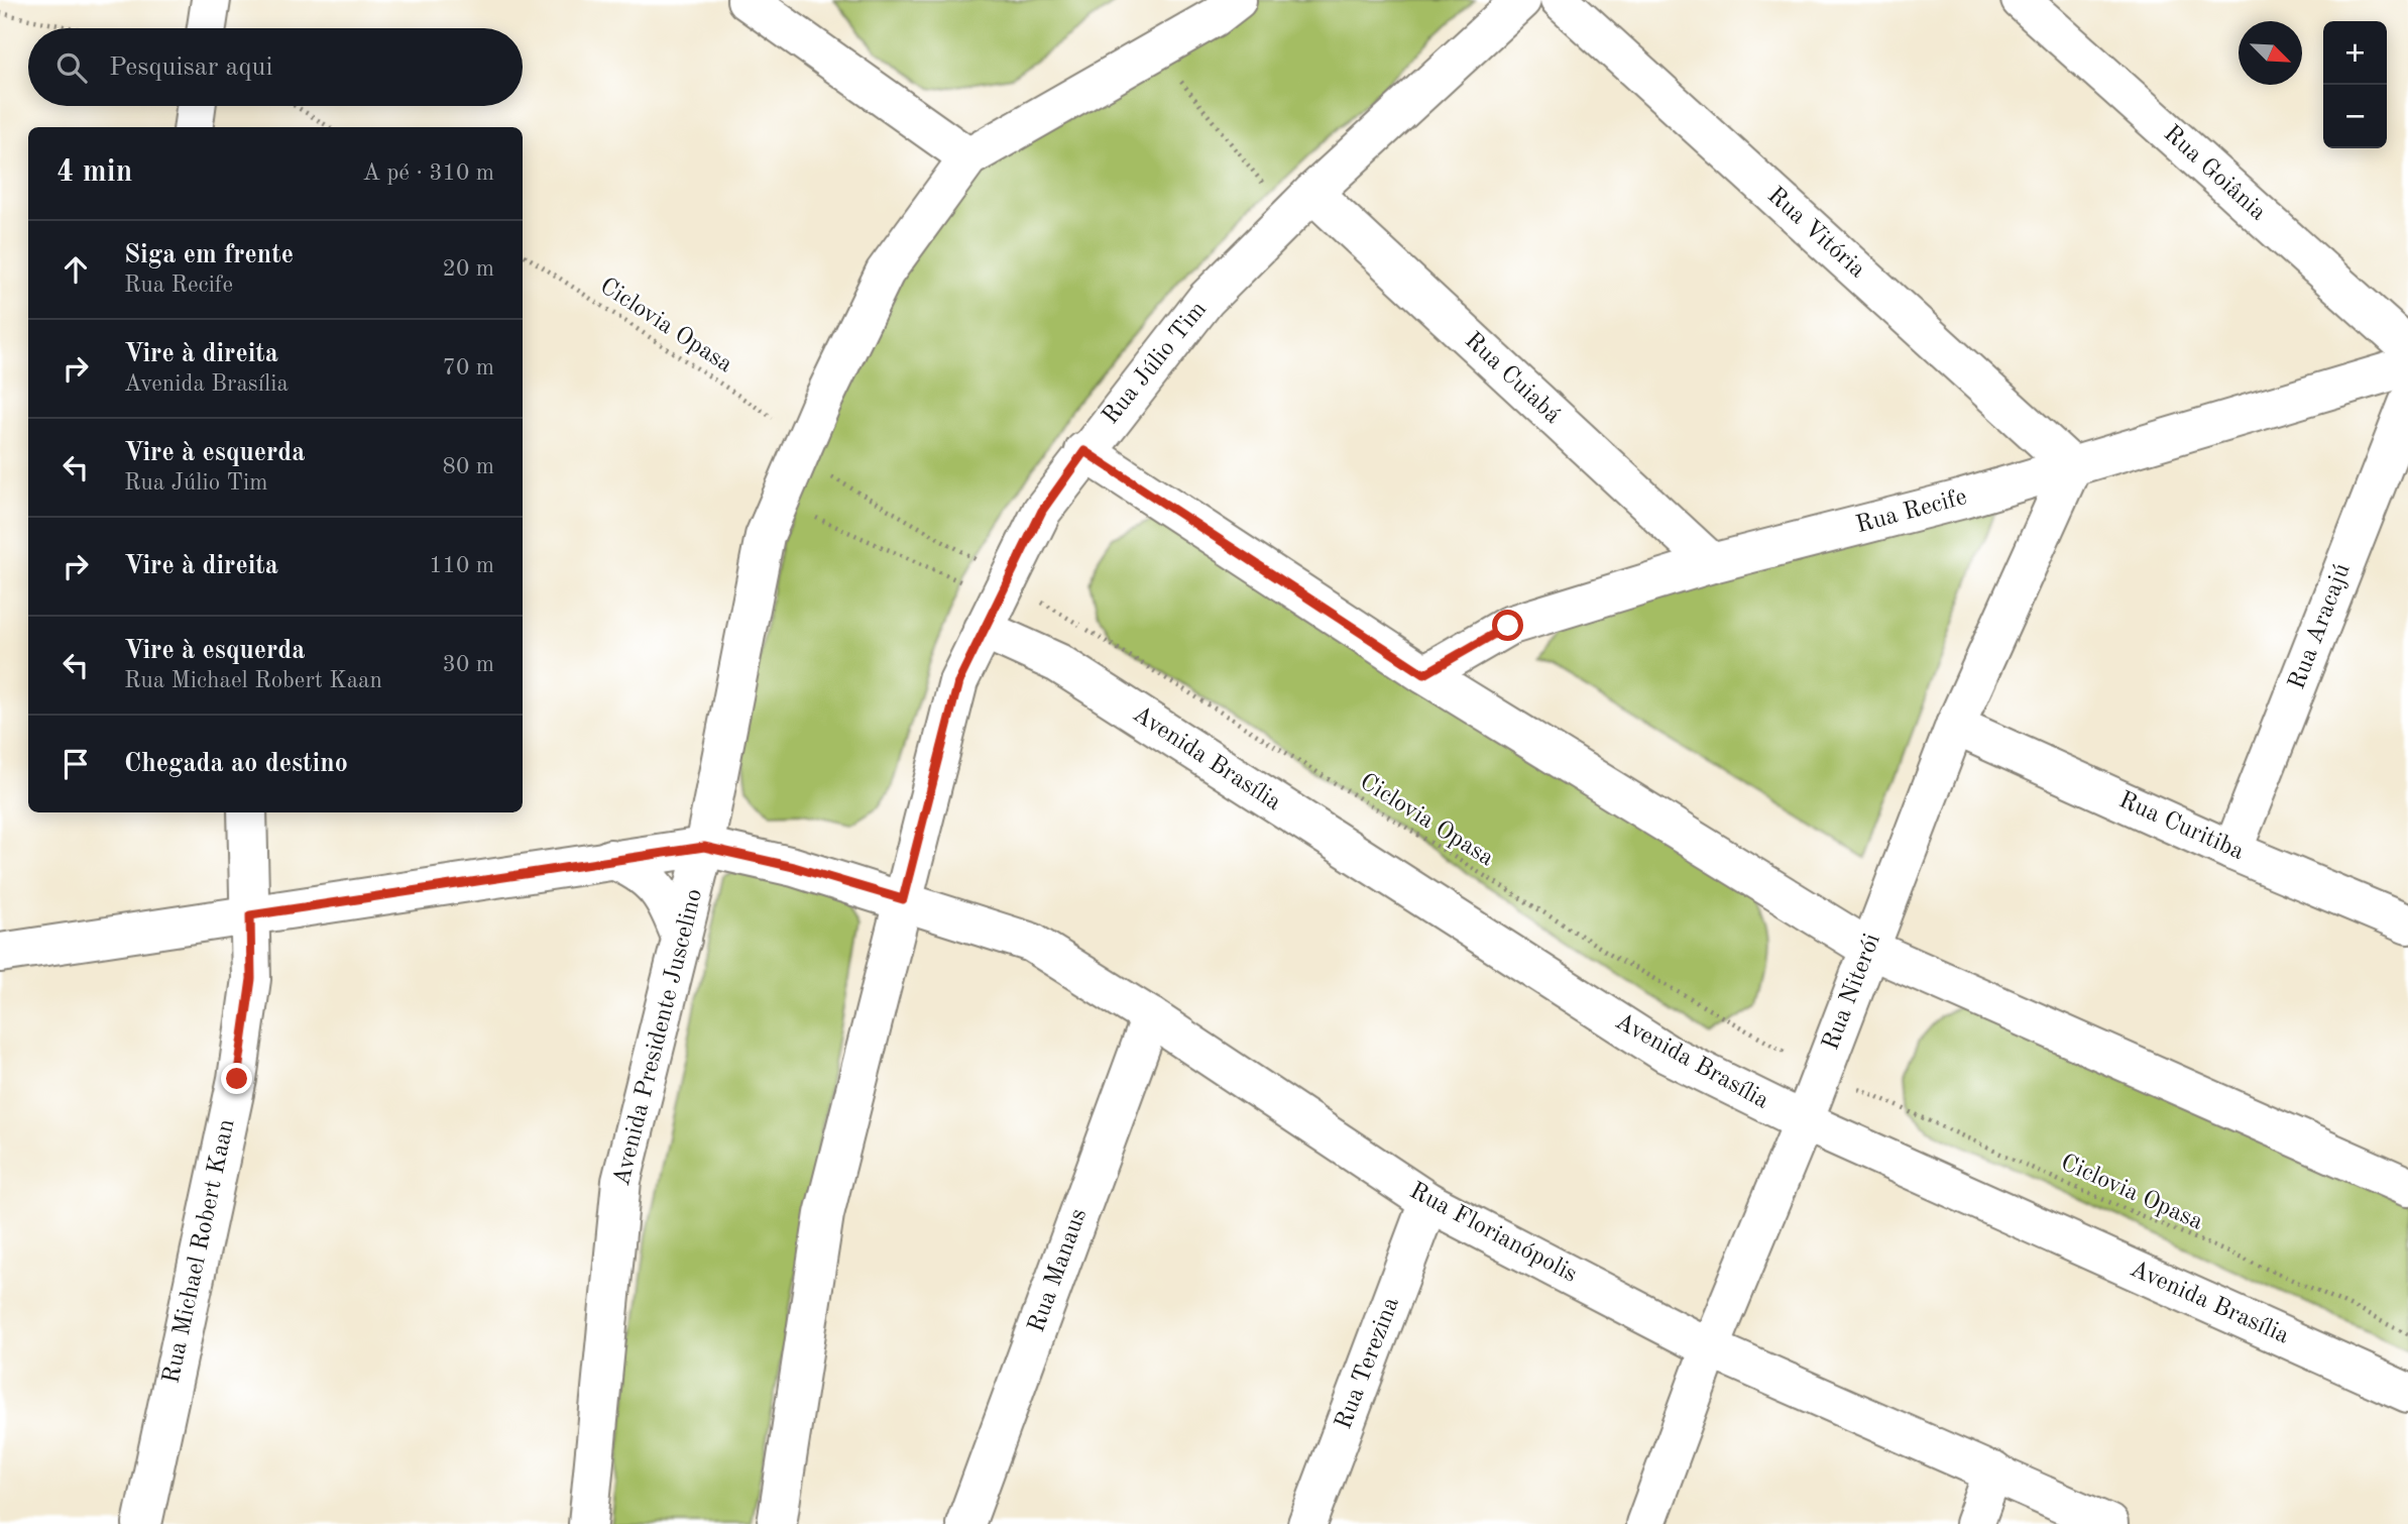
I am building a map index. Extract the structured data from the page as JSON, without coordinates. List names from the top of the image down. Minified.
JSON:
{"streets":{"street":["Rua Goiânia","Rua Vitória","Rua Júlio Tim","Rua Cuiabá","Rua Recife","Rua Aracajú","Avenida Brasília","Rua Curitiba","Rua Niterói","Avenida Presidente Juscelino","Rua Florianópolis","Rua Michael Robert Kaan","Rua Manaus","Rua Terezina"],"path":["Ciclovia Opasa"]},"crossings":[["Rua Vitória","Rua Recife"],["Rua Vitória","Rua Niterói"],["Rua Júlio Tim","Rua Cuiabá"],["Rua Júlio Tim","Avenida Brasília"],["Rua Júlio Tim","Rua Florianópolis"],["Rua Cuiabá","Rua Recife"],["Rua Recife","Rua Niterói"],["Rua Aracajú","Rua Curitiba"],["Avenida Brasília","Rua Niterói"],["Rua Curitiba","Rua Niterói"],["Rua Niterói","Rua Florianópolis"],["Avenida Presidente Juscelino","Rua Florianópolis"],["Rua Florianópolis","Rua Manaus"],["Rua Florianópolis","Rua Terezina"]],"north":"bottom right","page":{"map_buttons":["+","−"],"search":"Pesquisar aqui","heading":["4 min","A pé · 310 m"],"list":[["Siga em frente","Rua Recife","20 m"],["Vire à direita","Avenida Brasília","70 m"],["Vire à esquerda","Rua Júlio Tim","80 m"],["Vire à direita","110 m"],["Vire à esquerda","Rua Michael Robert Kaan","30 m"],"Chegada ao destino"]}}
